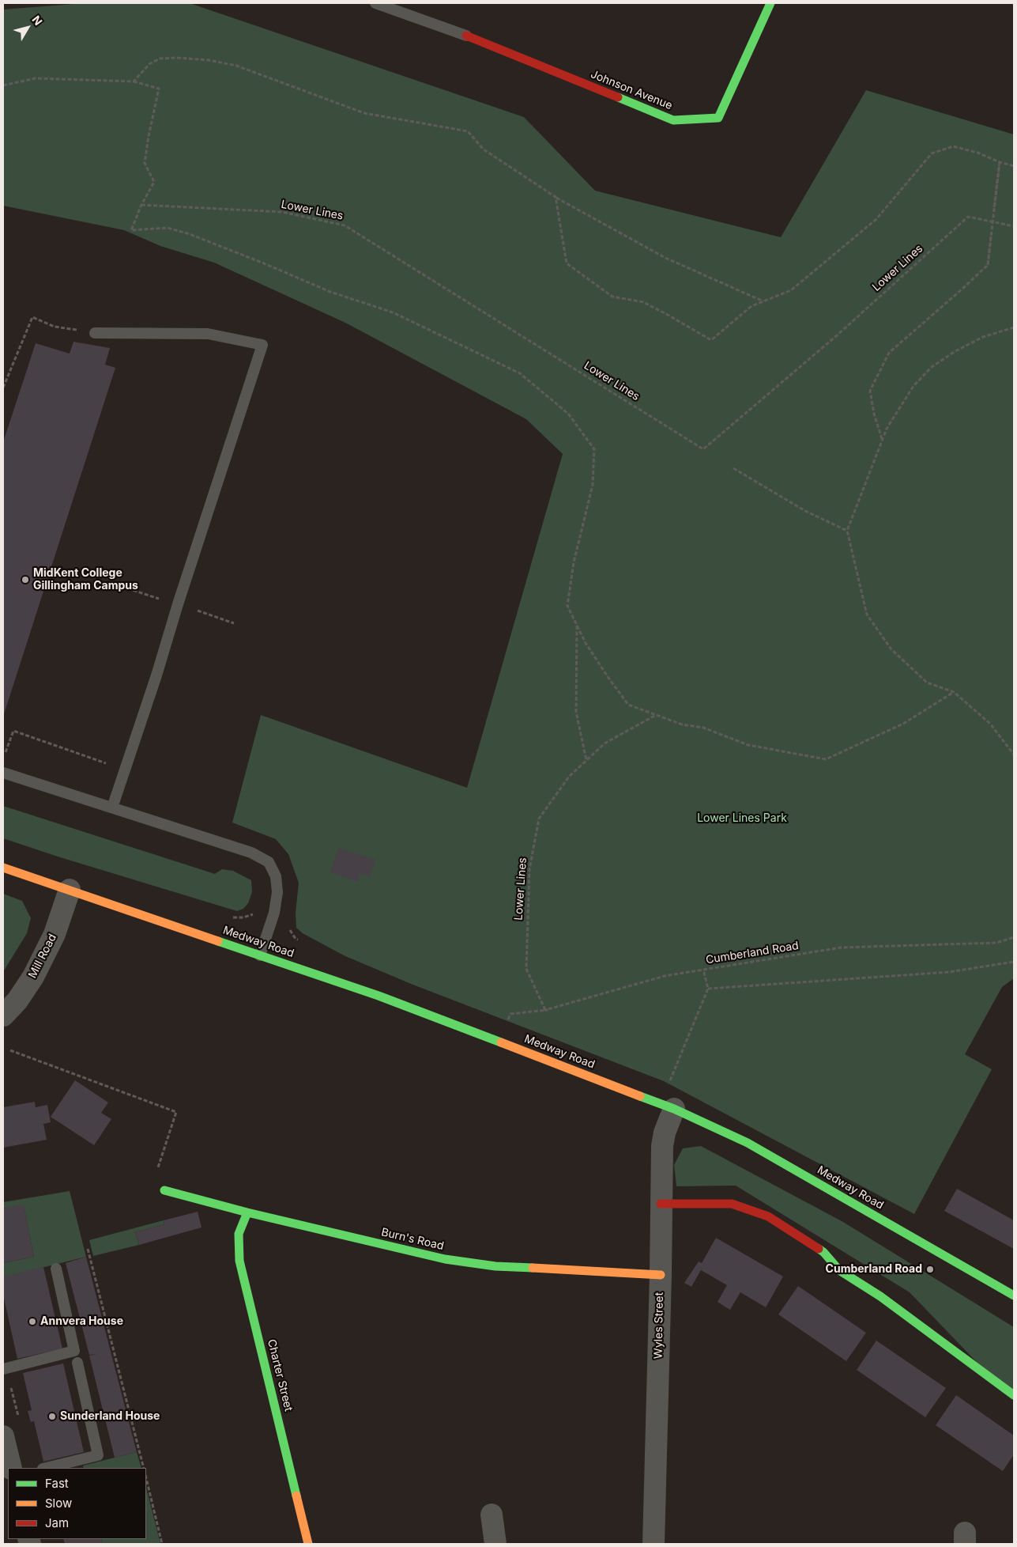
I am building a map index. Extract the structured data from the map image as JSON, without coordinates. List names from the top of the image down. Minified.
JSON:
{"streets":{"street":["Johnson Avenue","Medway Road","Mill Road","Burn's Road","Wyles Street","Charter Street"],"path":["Lower Lines","Cumberland Road"]},"crossings":[["Lower Lines","Cumberland Road"],["Medway Road","Mill Road"],["Medway Road","Wyles Street"],["Burn's Road","Wyles Street"],["Burn's Road","Charter Street"]],"parks":["Lower Lines Park"],"places":["MidKent College Gillingham Campus","Cumberland Road","Annvera House","Sunderland House"],"legend":["Fast","Slow","Jam"],"north":"top right"}
